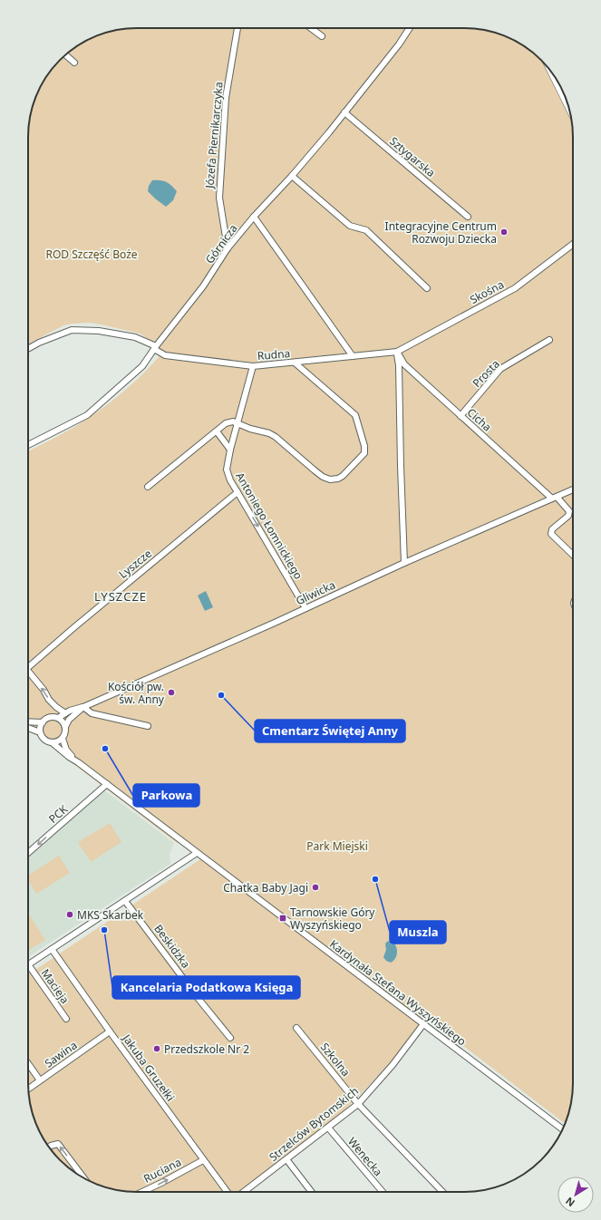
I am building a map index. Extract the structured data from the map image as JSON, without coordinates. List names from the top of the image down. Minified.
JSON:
{"streets":{"street":["Józefa Piernikarczyka","Sztygarska","Górnicza","Skośna","Rudna","Prosta","Cicha","Antoniego Łomnickiego","Lyszcze","Gliwicka","PCK","Beskidzka","Macieja","Kardynała Stefana Wyszyńskiego","Sawina","Szkolna","Jakuba Gruzełki","Strzelców Bytomskich","Wenecka","Ruciana"]},"crossings":[["Józefa Piernikarczyka","Górnicza"],["Sztygarska","Górnicza"],["Górnicza","Rudna"],["Skośna","Rudna"],["Skośna","Cicha"],["Rudna","Cicha"],["Rudna","Antoniego Łomnickiego"],["Prosta","Cicha"],["Cicha","Gliwicka"],["Antoniego Łomnickiego","Lyszcze"],["Antoniego Łomnickiego","Gliwicka"],["Lyszcze","Gliwicka"],["Gliwicka","Kardynała Stefana Wyszyńskiego"],["PCK","Kardynała Stefana Wyszyńskiego"],["Kardynała Stefana Wyszyńskiego","Strzelców Bytomskich"],["Sawina","Jakuba Gruzełki"],["Szkolna","Strzelców Bytomskich"],["Jakuba Gruzełki","Ruciana"],["Strzelców Bytomskich","Wenecka"]],"one_way":["Antoniego Łomnickiego","Lyszcze","PCK","Ruciana"],"districts":["LYSZCZE"],"parks":["ROD Szczęść Boże","Park Miejski"],"places":{"other":["Integracyjne Centrum Rozwoju Dziecka","Kościół pw. św. Anny","Cmentarz Świętej Anny","Parkowa","Muszla","Chatka Baby Jagi","MKS Skarbek","Kancelaria Podatkowa Księga","Przedszkole Nr 2"],"transit":["Tarnowskie Góry Wyszyńskiego"]},"north":"bottom left"}
